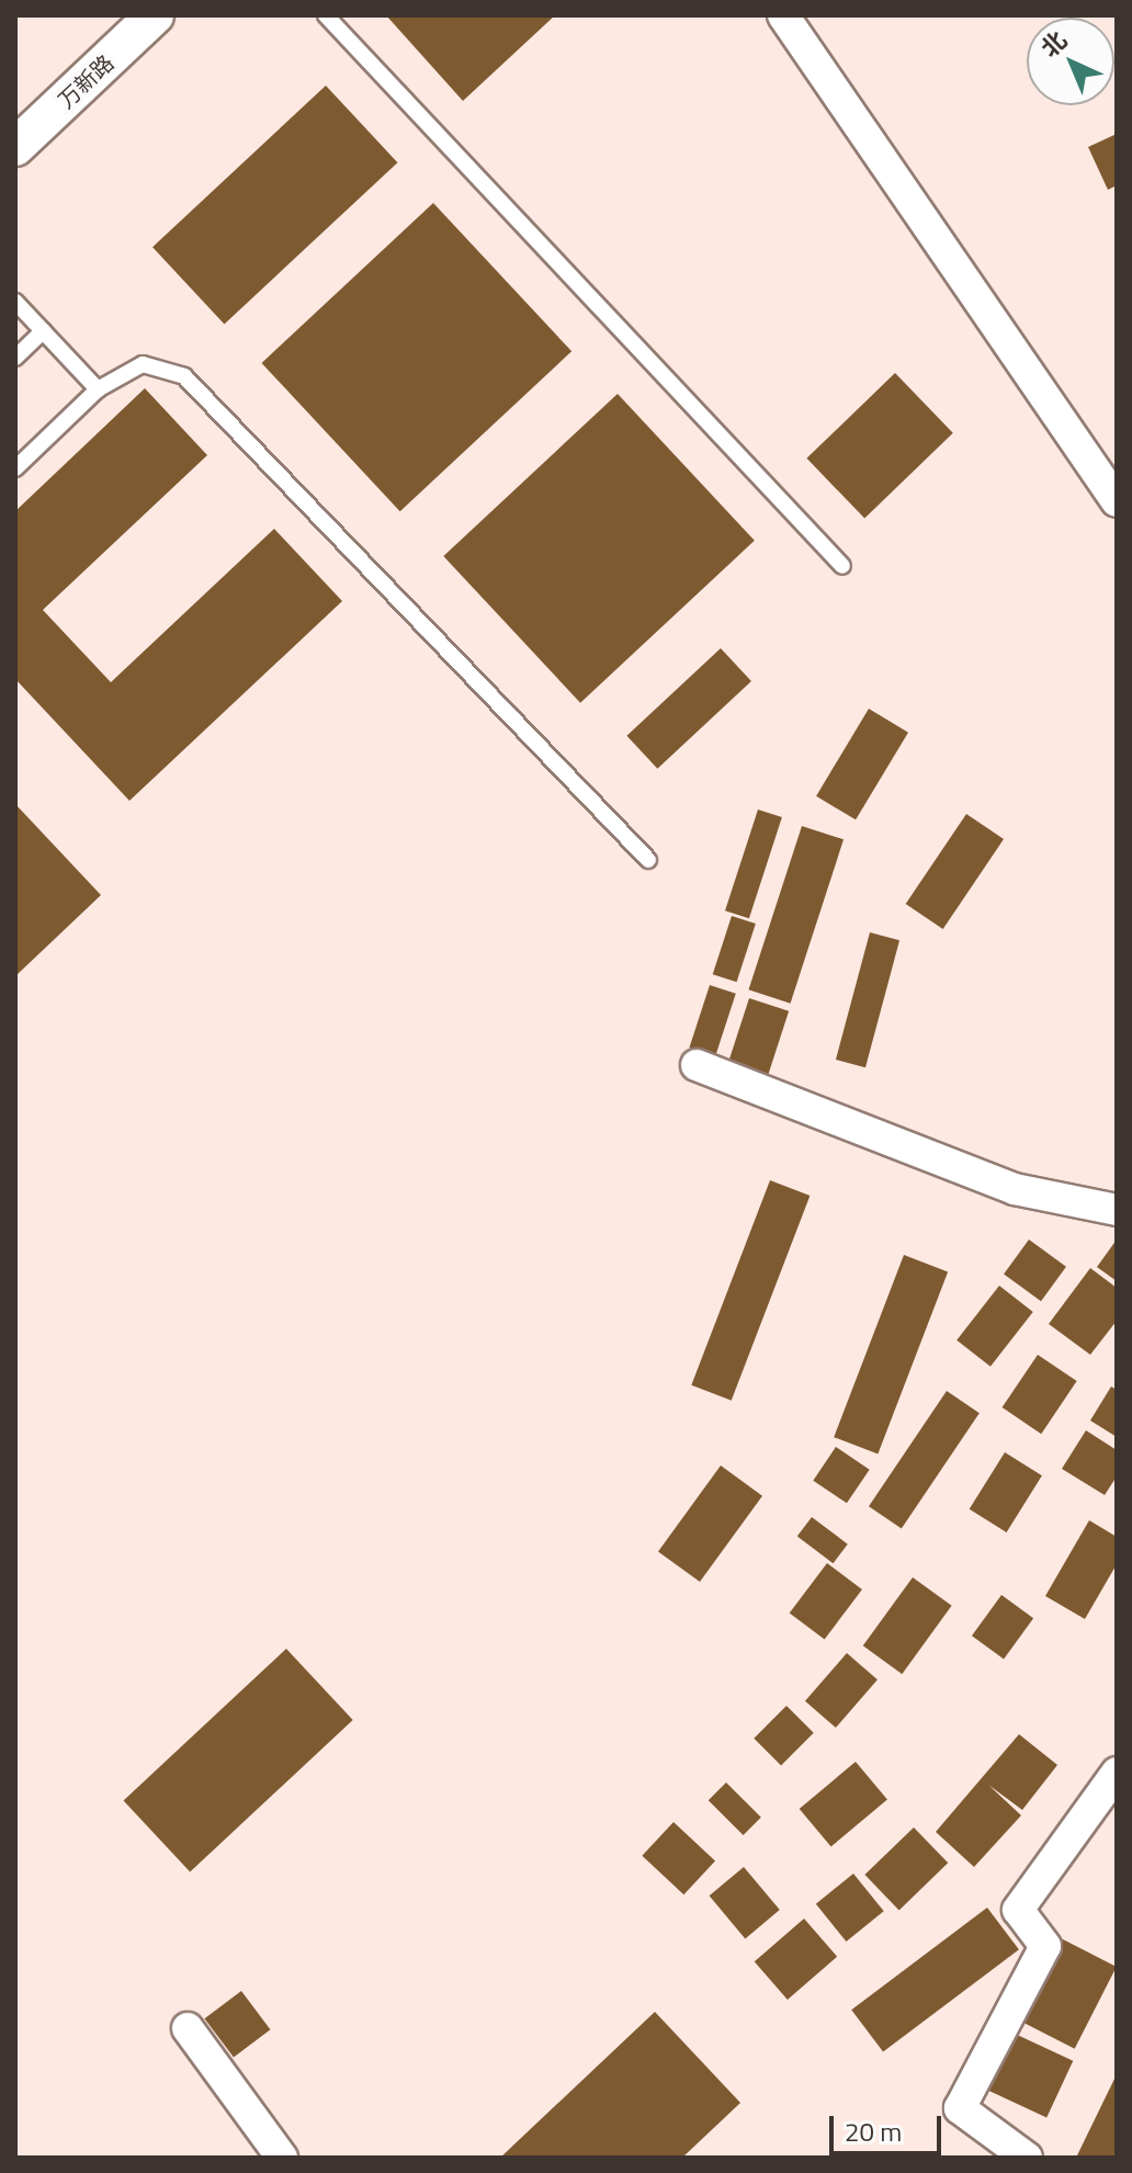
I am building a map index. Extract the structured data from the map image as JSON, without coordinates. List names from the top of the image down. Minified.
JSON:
{"streets":{"street":["万新路"]},"scale_bar":"20 m","north":"top left"}
